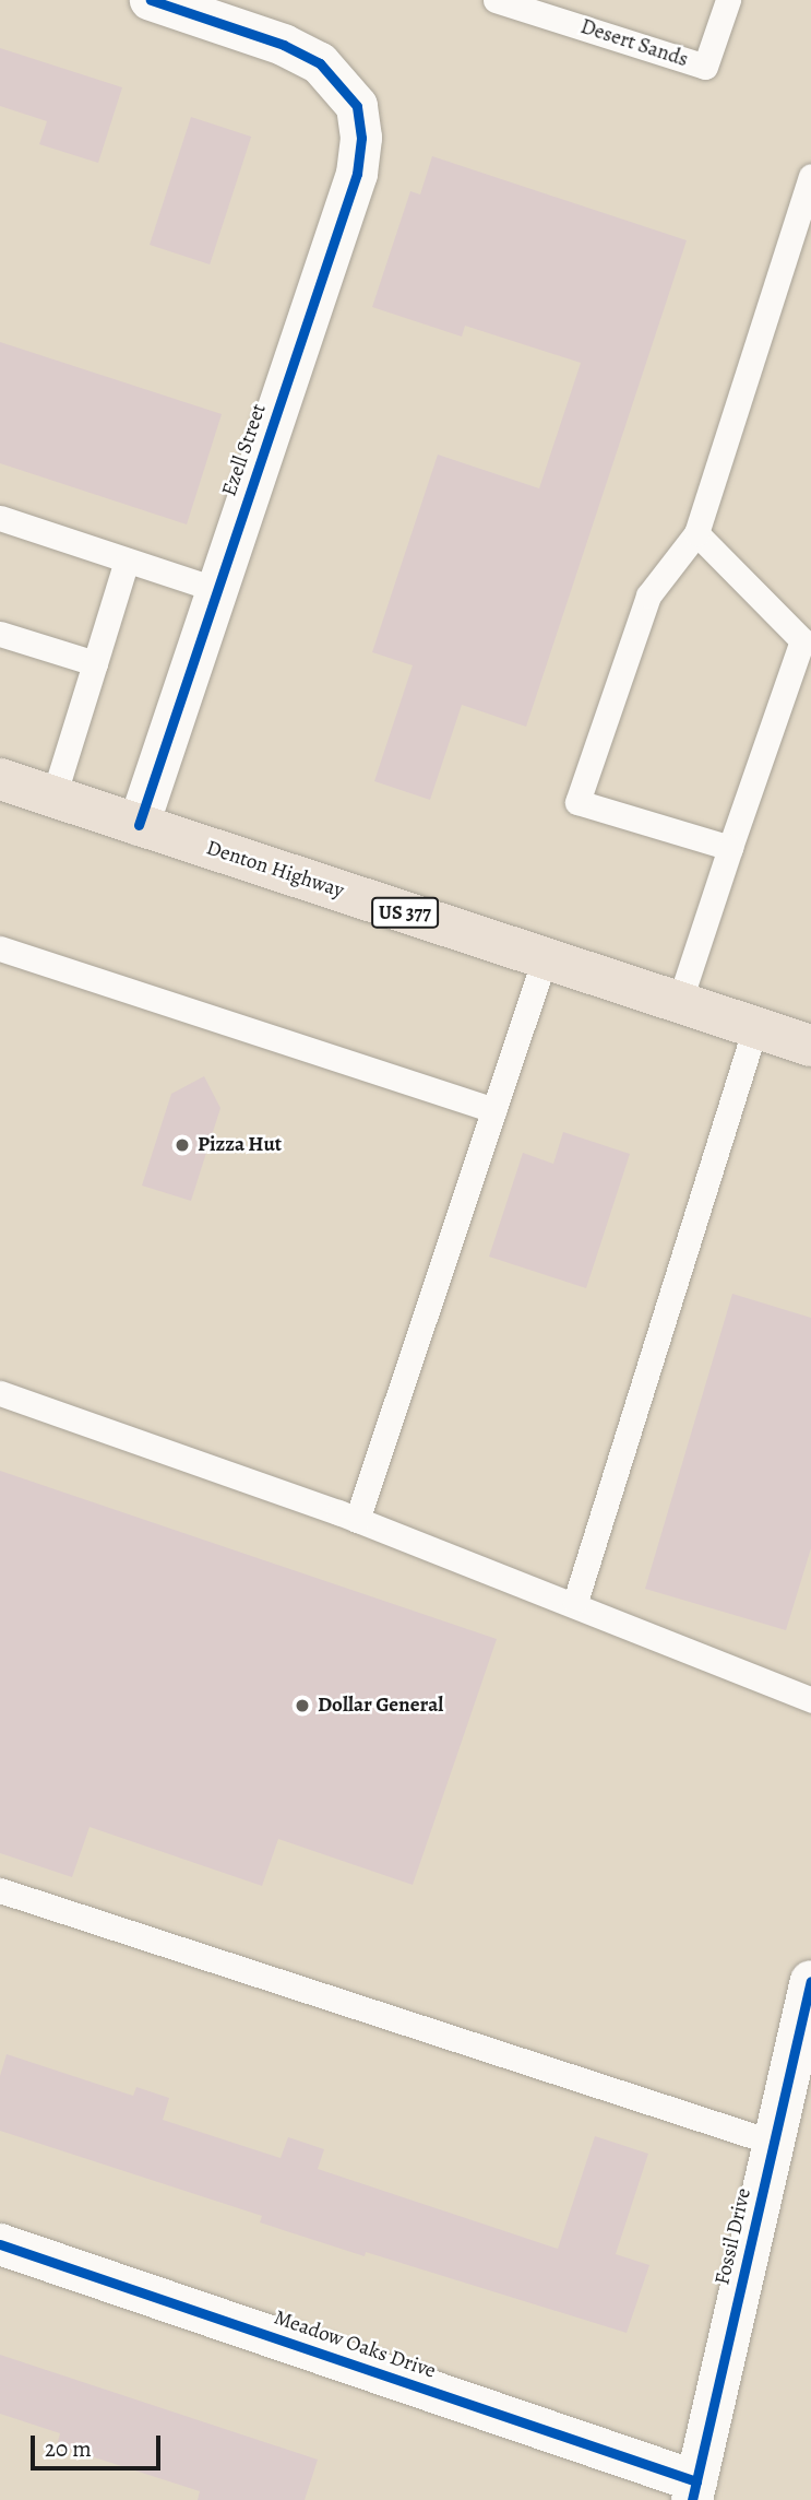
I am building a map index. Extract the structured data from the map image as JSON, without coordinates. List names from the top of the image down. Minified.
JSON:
{"streets":{"main road":["Denton Highway","US 377"],"street":["Ezell Street","Fossil Drive","Meadow Oaks Drive"],"lane":["Desert Sands"]},"crossings":[["Ezell Street","Denton Highway"],["Fossil Drive","Meadow Oaks Drive"]],"places":["Pizza Hut","Dollar General"],"scale_bar":"20 m"}
